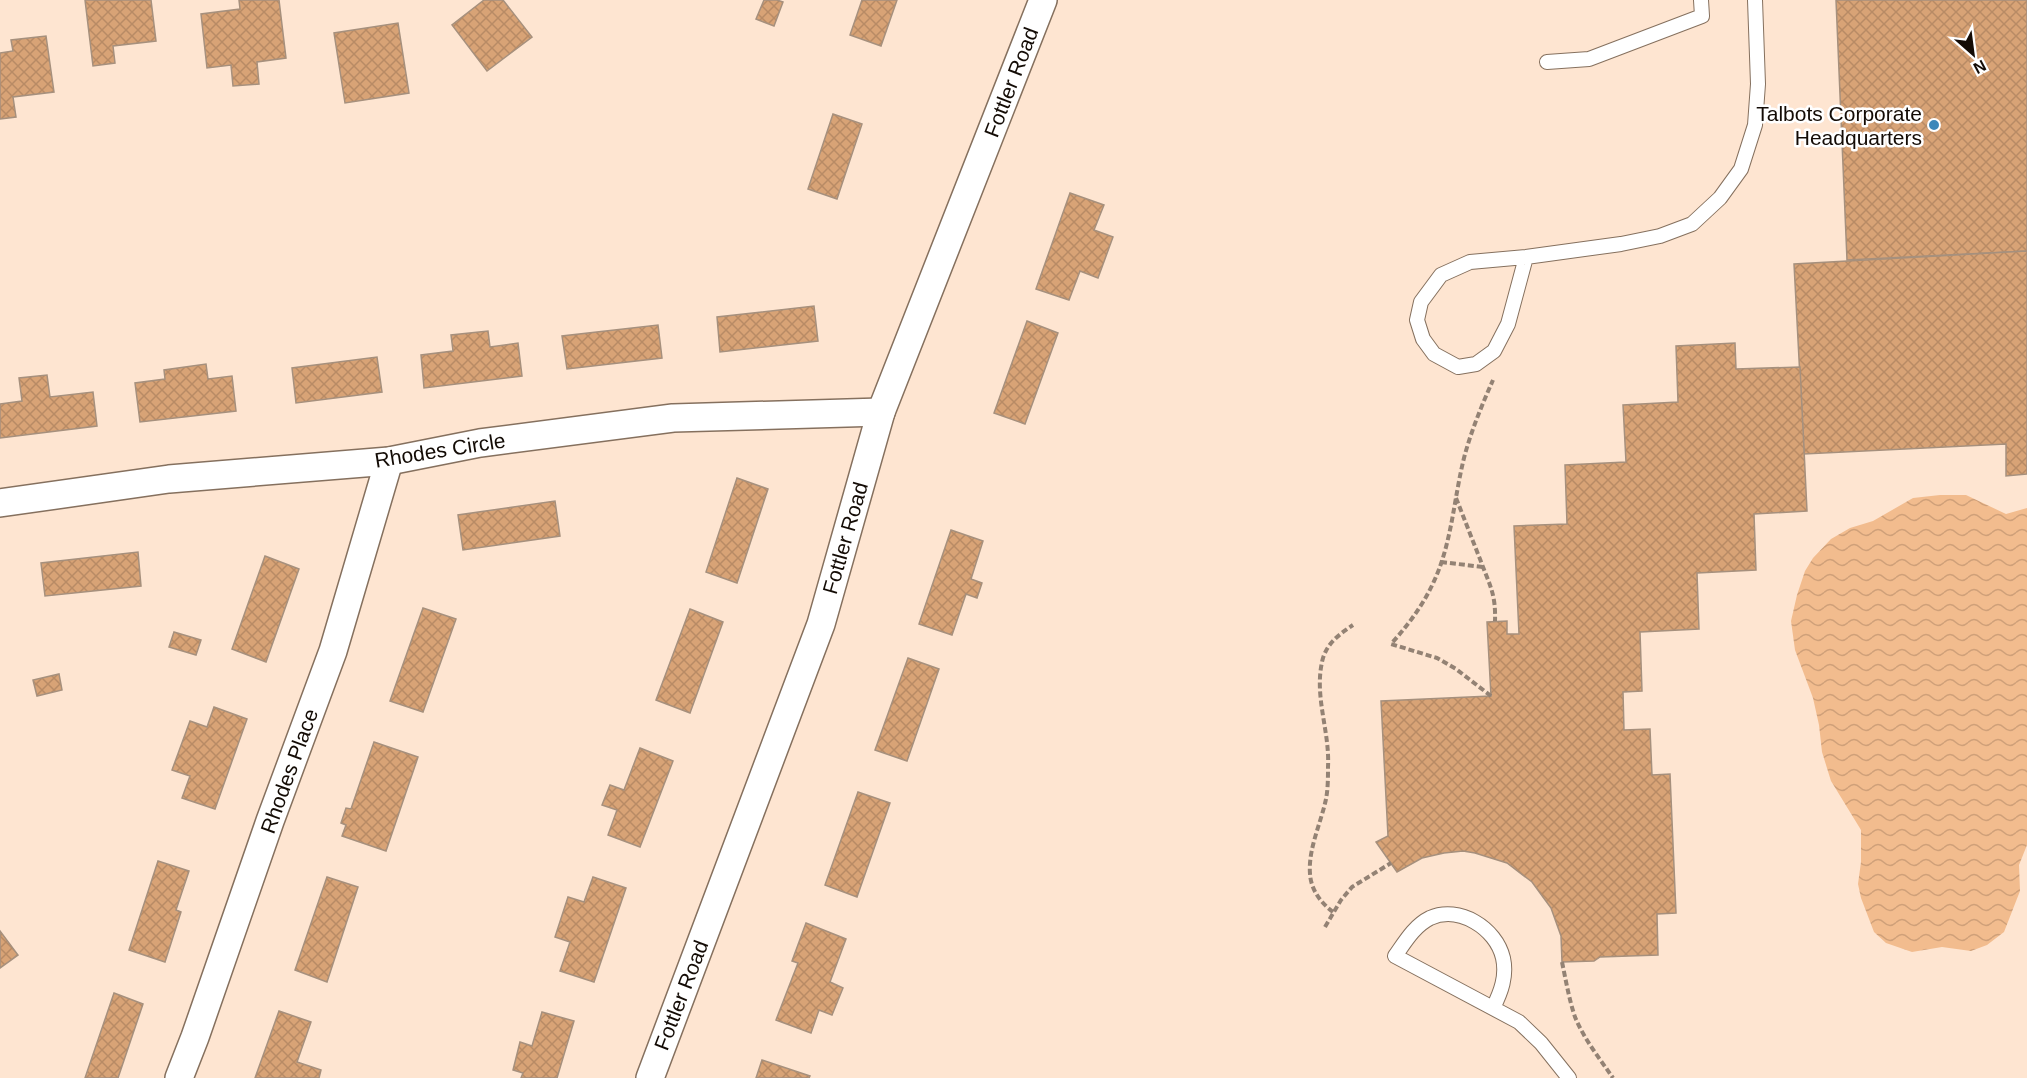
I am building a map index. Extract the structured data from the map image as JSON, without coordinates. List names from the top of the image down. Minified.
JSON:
{"streets":{"street":["Fottler Road","Rhodes Circle","Rhodes Place"]},"crossings":[["Fottler Road","Rhodes Circle"],["Rhodes Circle","Rhodes Place"]],"places":["Talbots Corporate Headquarters"],"north":"bottom right"}
